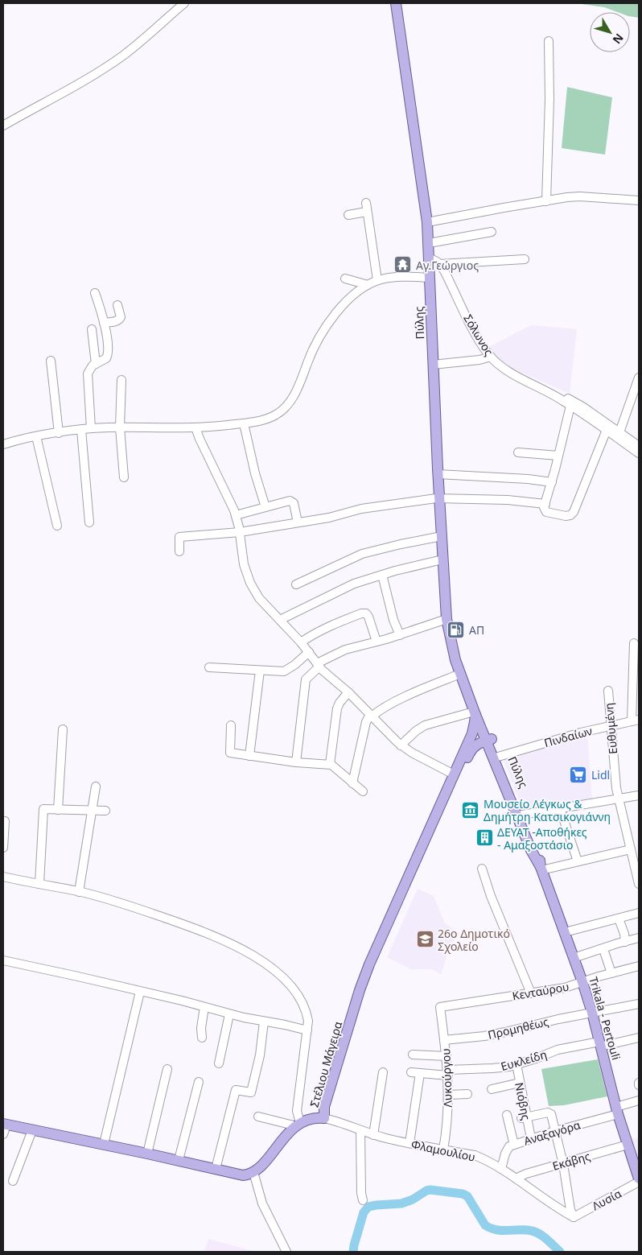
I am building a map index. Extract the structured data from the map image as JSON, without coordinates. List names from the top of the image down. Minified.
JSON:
{"streets":{"main road":["Πύλης","Trikala - Pertouli","Στέλιου Μάγειρα"],"street":["Σόλωνος","Ευθυμένη","Πινδαίων","Κενταύρου","Προμηθέως","Ευκλείδη","Λυκούργου","Νιόβης","Αναξαγόρα","Φλαμουλίου","Εκάβης","Λυσία"]},"crossings":[["Πύλης","Πινδαίων"],["Πύλης","Trikala - Pertouli"],["Πύλης","Στέλιου Μάγειρα"],["Ευθυμένη","Πινδαίων"],["Κενταύρου","Trikala - Pertouli"],["Κενταύρου","Λυκούργου"],["Trikala - Pertouli","Προμηθέως"],["Trikala - Pertouli","Ευκλείδη"],["Trikala - Pertouli","Αναξαγόρα"],["Trikala - Pertouli","Εκάβης"],["Προμηθέως","Λυκούργου"],["Ευκλείδη","Λυκούργου"],["Ευκλείδη","Νιόβης"],["Στέλιου Μάγειρα","Φλαμουλίου"],["Λυκούργου","Φλαμουλίου"],["Νιόβης","Αναξαγόρα"],["Αναξαγόρα","Φλαμουλίου"],["Φλαμουλίου","Εκάβης"],["Φλαμουλίου","Λυσία"]],"places":{"temple":["Αγ.Γεώργιος"],"fuel station":["ΑΠ"],"supermarket":["Lidl"],"museum":["Μουσείο Λέγκως & Δημήτρη Κατσικογιάννη"],"building":["ΔΕΥΑΤ -Αποθήκες - Αμαξοστάσιο"],"school or university":["26ο Δημοτικό Σχολείο"]},"north":"bottom right"}
